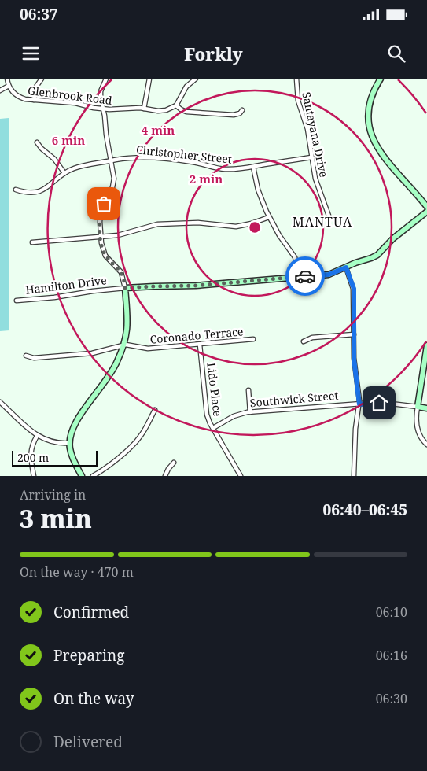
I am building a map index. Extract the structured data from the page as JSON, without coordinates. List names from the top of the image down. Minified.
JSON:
{"streets":{"street":["Glenbrook Road","Santayana Drive","Christopher Street","Hamilton Drive","Coronado Terrace","Lido Place","Southwick Street"]},"crossings":[["Santayana Drive","Christopher Street"],["Coronado Terrace","Lido Place"],["Lido Place","Southwick Street"]],"districts":["MANTUA"],"scale_bar":"200 m","page":{"status":"06:37","header":"Forkly","scale":"200 m","heading":["3 min","Arriving in","06:40–06:45"],"bar":"On the way · 470 m","list":[["Confirmed","06:10"],["Preparing","06:16"],["On the way","06:30"],"Delivered"]},"rings":["4 min","6 min","2 min"]}
